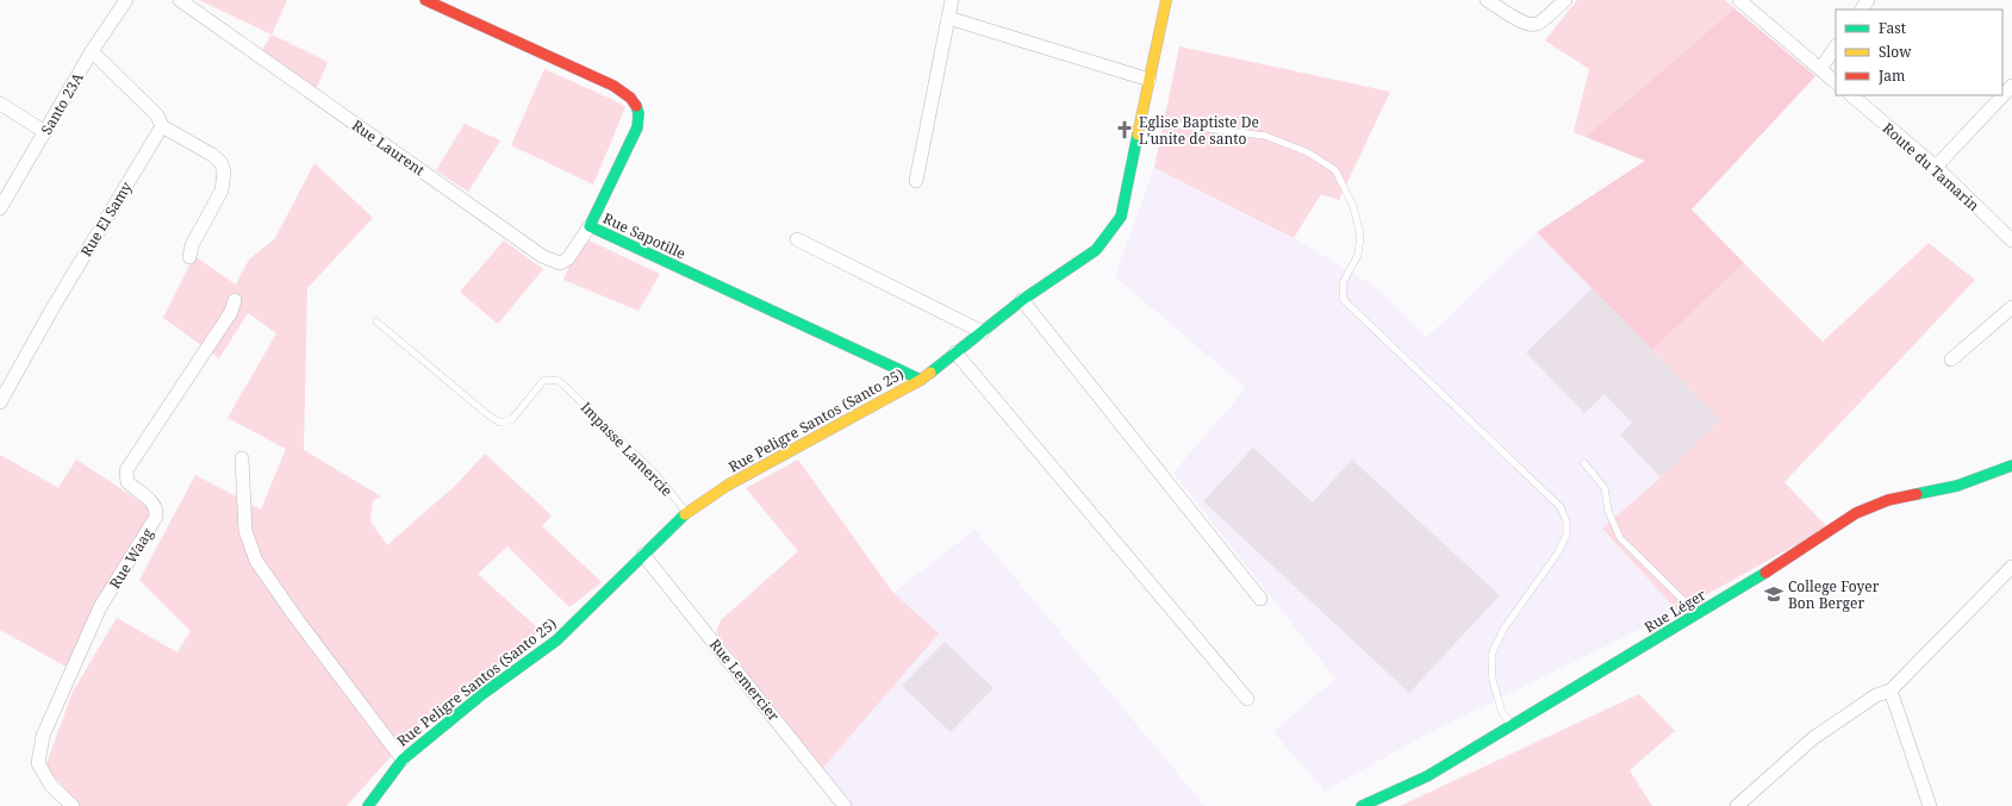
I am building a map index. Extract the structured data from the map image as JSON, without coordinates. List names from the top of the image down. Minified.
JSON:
{"streets":{"street":["Santo 23A","Rue Laurent","Route du Tamarin","Rue El Samy","Rue Sapotille","Rue Peligre Santos (Santo 25)","Rue Waag","Rue Léger","Rue Lemercier"],"lane":["Impasse Lamercie"]},"crossings":[["Rue Laurent","Rue Sapotille"],["Rue Sapotille","Rue Peligre Santos (Santo 25)"],["Rue Peligre Santos (Santo 25)","Impasse Lamercie"],["Rue Peligre Santos (Santo 25)","Rue Lemercier"]],"places":{"church":["Eglise Baptiste De L'unite de santo"],"school or university":["College Foyer Bon Berger"]},"legend":["Fast","Slow","Jam"]}
